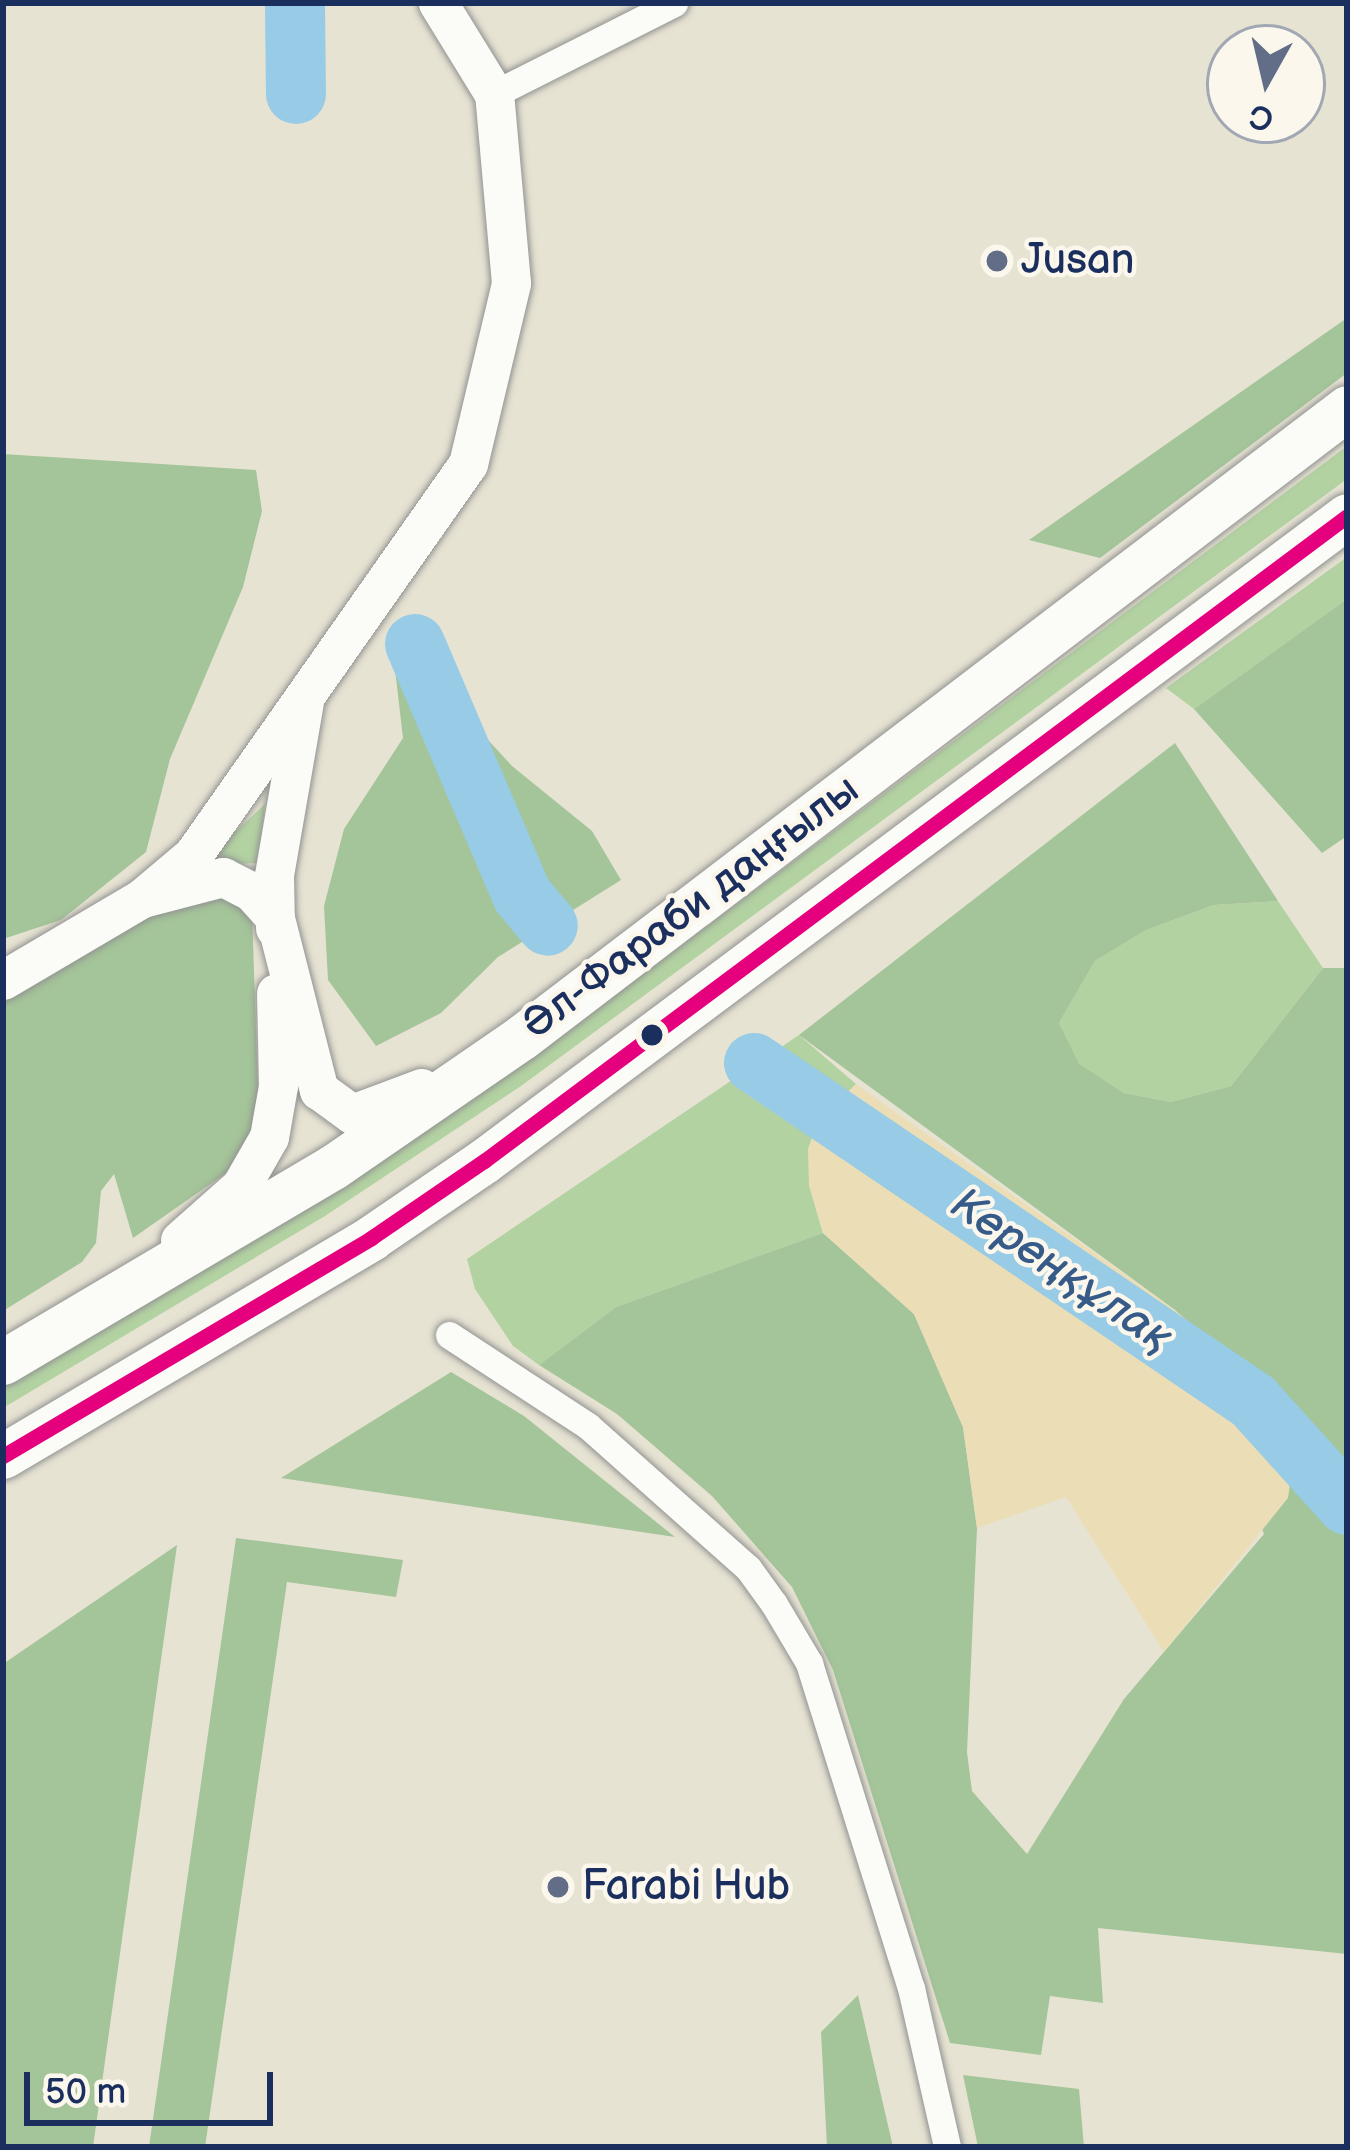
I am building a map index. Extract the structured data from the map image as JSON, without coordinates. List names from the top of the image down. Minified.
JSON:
{"streets":{"main road":["Әл-Фараби даңғылы"]},"water":["Кереңқұлақ"],"places":["Jusan","Farabi Hub"],"scale_bar":"50 m","north":"bottom"}
